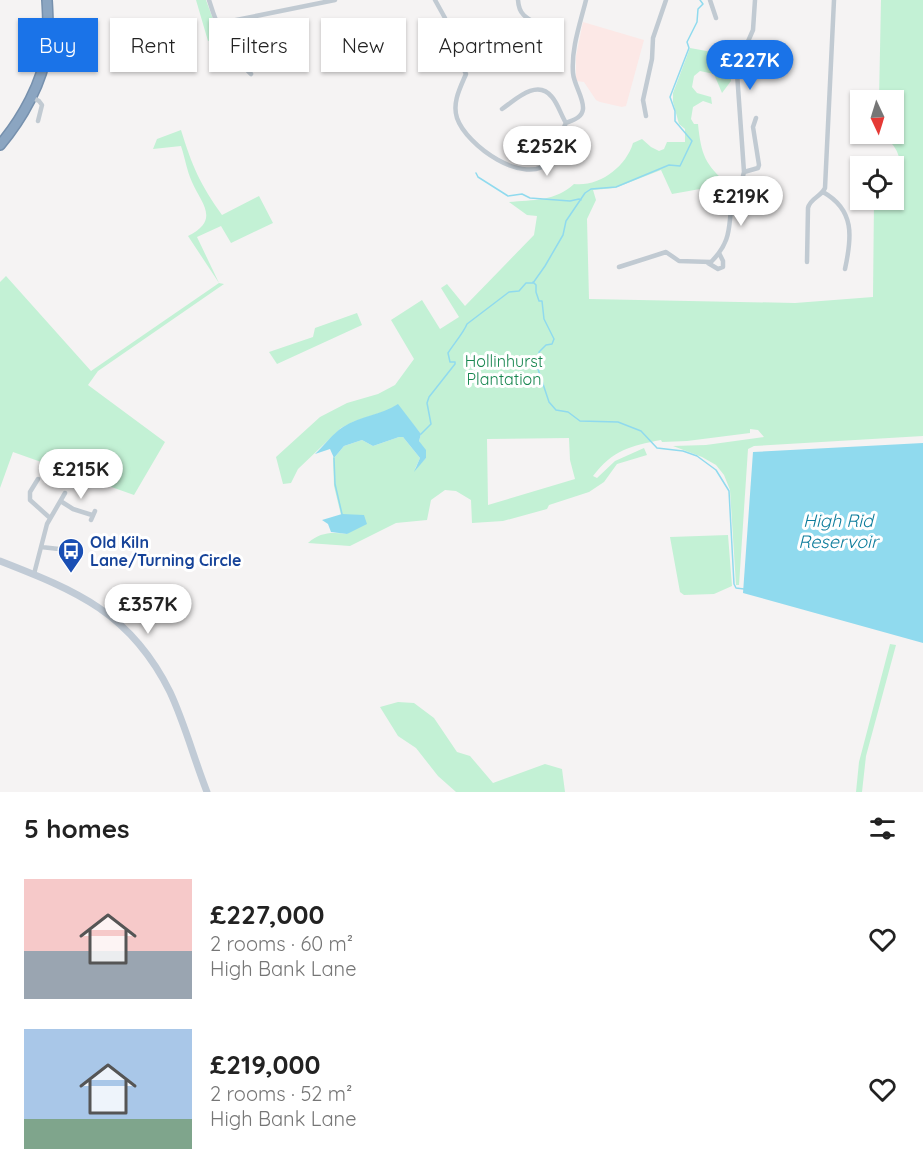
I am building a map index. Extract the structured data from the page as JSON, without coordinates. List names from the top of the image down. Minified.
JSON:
{"water":["High Rid Reservoir"],"parks":["Hollinhurst Plantation"],"places":{"bus stop":["Old Kiln Lane/Turning Circle"]},"north":"bottom","page":{"chip":["Buy","Rent","Filters","New","Apartment"],"price":["£227K","£252K","£219K","£215K","£357K"],"heading":"5 homes","list":[{"name":"£227,000","note":"2 rooms · 60 m² · High Bank Lane"},{"name":"£219,000","note":"2 rooms · 52 m² · High Bank Lane"}]}}
